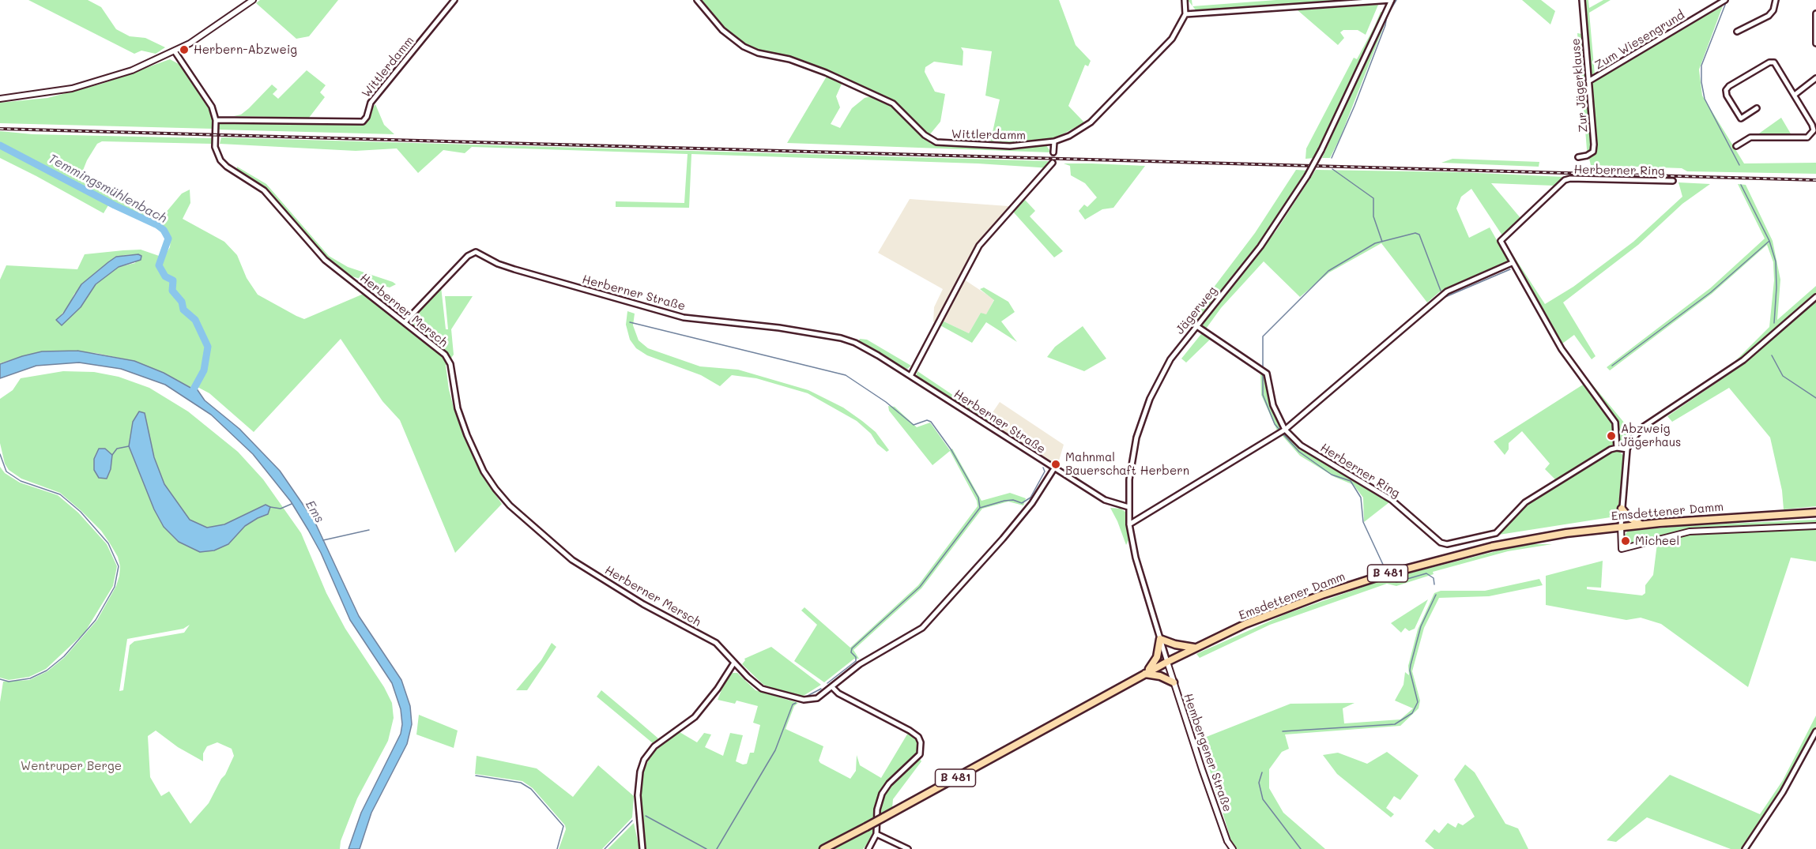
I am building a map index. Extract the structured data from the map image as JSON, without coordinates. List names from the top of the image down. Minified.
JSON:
{"streets":{"main road":["Emsdettener Damm","B 481"],"street":["Zum Wiesengrund","Wittlerdamm","Zur Jägerklause","Herberner Ring","Herberner Straße","Herberner Mersch","Jägerweg","Hembergener Straße"]},"crossings":[["Zum Wiesengrund","Zur Jägerklause"],["Wittlerdamm","Herberner Mersch"],["Herberner Ring","Jägerweg"],["Herberner Straße","Herberner Mersch"],["Herberner Straße","Jägerweg"],["Jägerweg","Emsdettener Damm"],["Jägerweg","Hembergener Straße"],["Emsdettener Damm","Hembergener Straße"]],"water":["Temmingsmühlenbach","Ems"],"parks":["Wentruper Berge"],"places":["Herbern-Abzweig","Abzweig Jägerhaus","Mahnmal Bauerschaft Herbern","Micheel"]}
